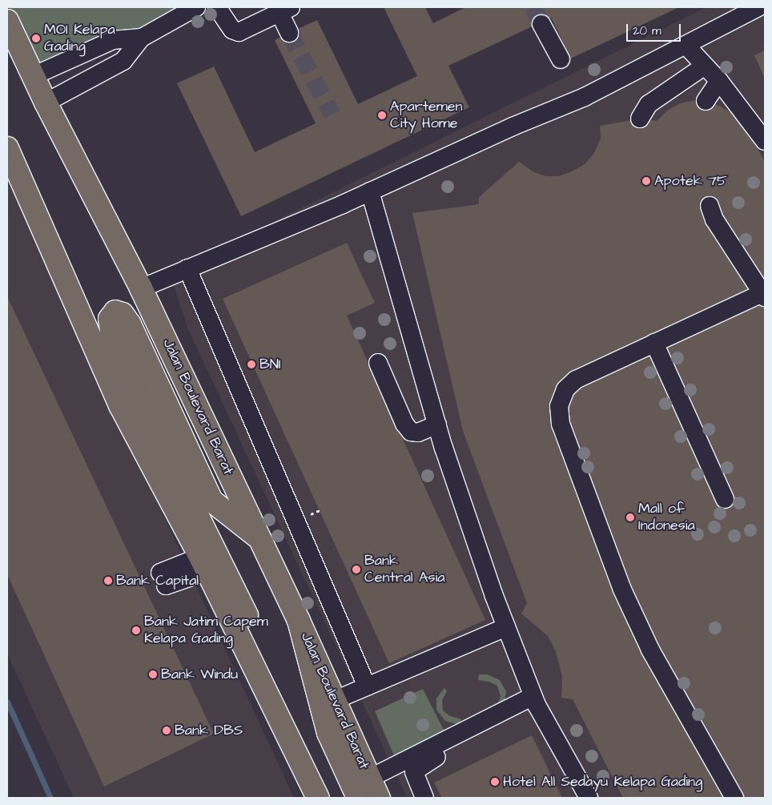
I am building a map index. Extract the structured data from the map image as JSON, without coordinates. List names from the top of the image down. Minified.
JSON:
{"streets":{"main road":["Jalan Boulevard Barat"]},"places":["MOI Kelapa Gading","Apartemen City Home","Apotek 75","BNI","Mall of Indonesia","Bank Central Asia","Bank Capital","Bank Jatim Capem Kelapa Gading","Bank Windu","Bank DBS","Hotel All Sedayu Kelapa Gading"],"scale_bar":"20 m"}
